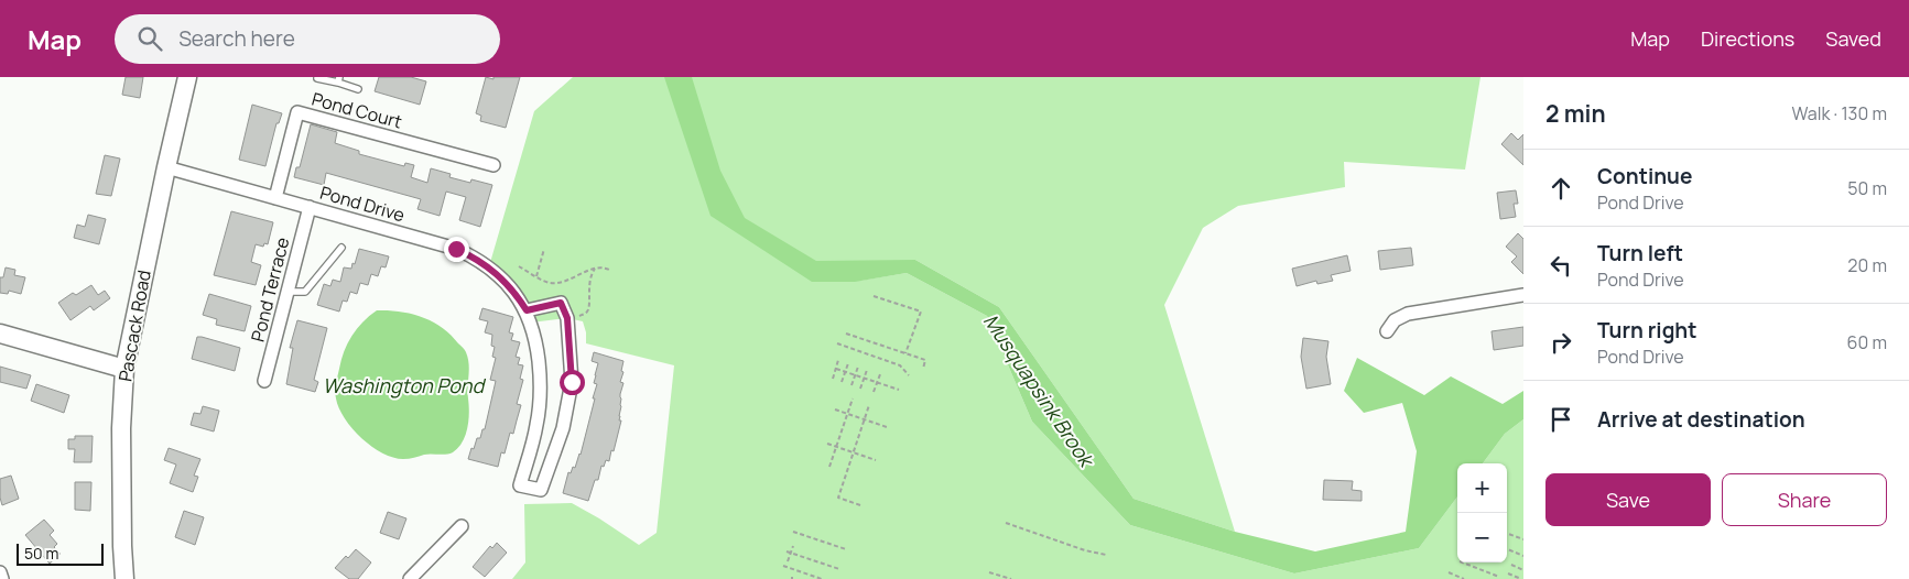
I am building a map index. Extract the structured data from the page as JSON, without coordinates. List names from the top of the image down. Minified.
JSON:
{"streets":{"main road":["Pascack Road"],"street":["Pond Court","Pond Drive","Pond Terrace"]},"crossings":[["Pond Court","Pond Drive"],["Pond Drive","Pond Terrace"],["Pond Drive","Pascack Road"]],"water":["Washington Pond","Musquapsink Brook"],"scale_bar":"50 m","page":{"header":"Map","search":"Search here","nav":["Map","Directions","Saved"],"heading":["2 min","Walk · 130 m"],"list":[["Continue","Pond Drive","50 m"],["Turn left","Pond Drive","20 m"],["Turn right","Pond Drive","60 m"],"Arrive at destination"],"buttons":["Save","Share"],"map_buttons":["+","−"],"scale":"50 m"}}
